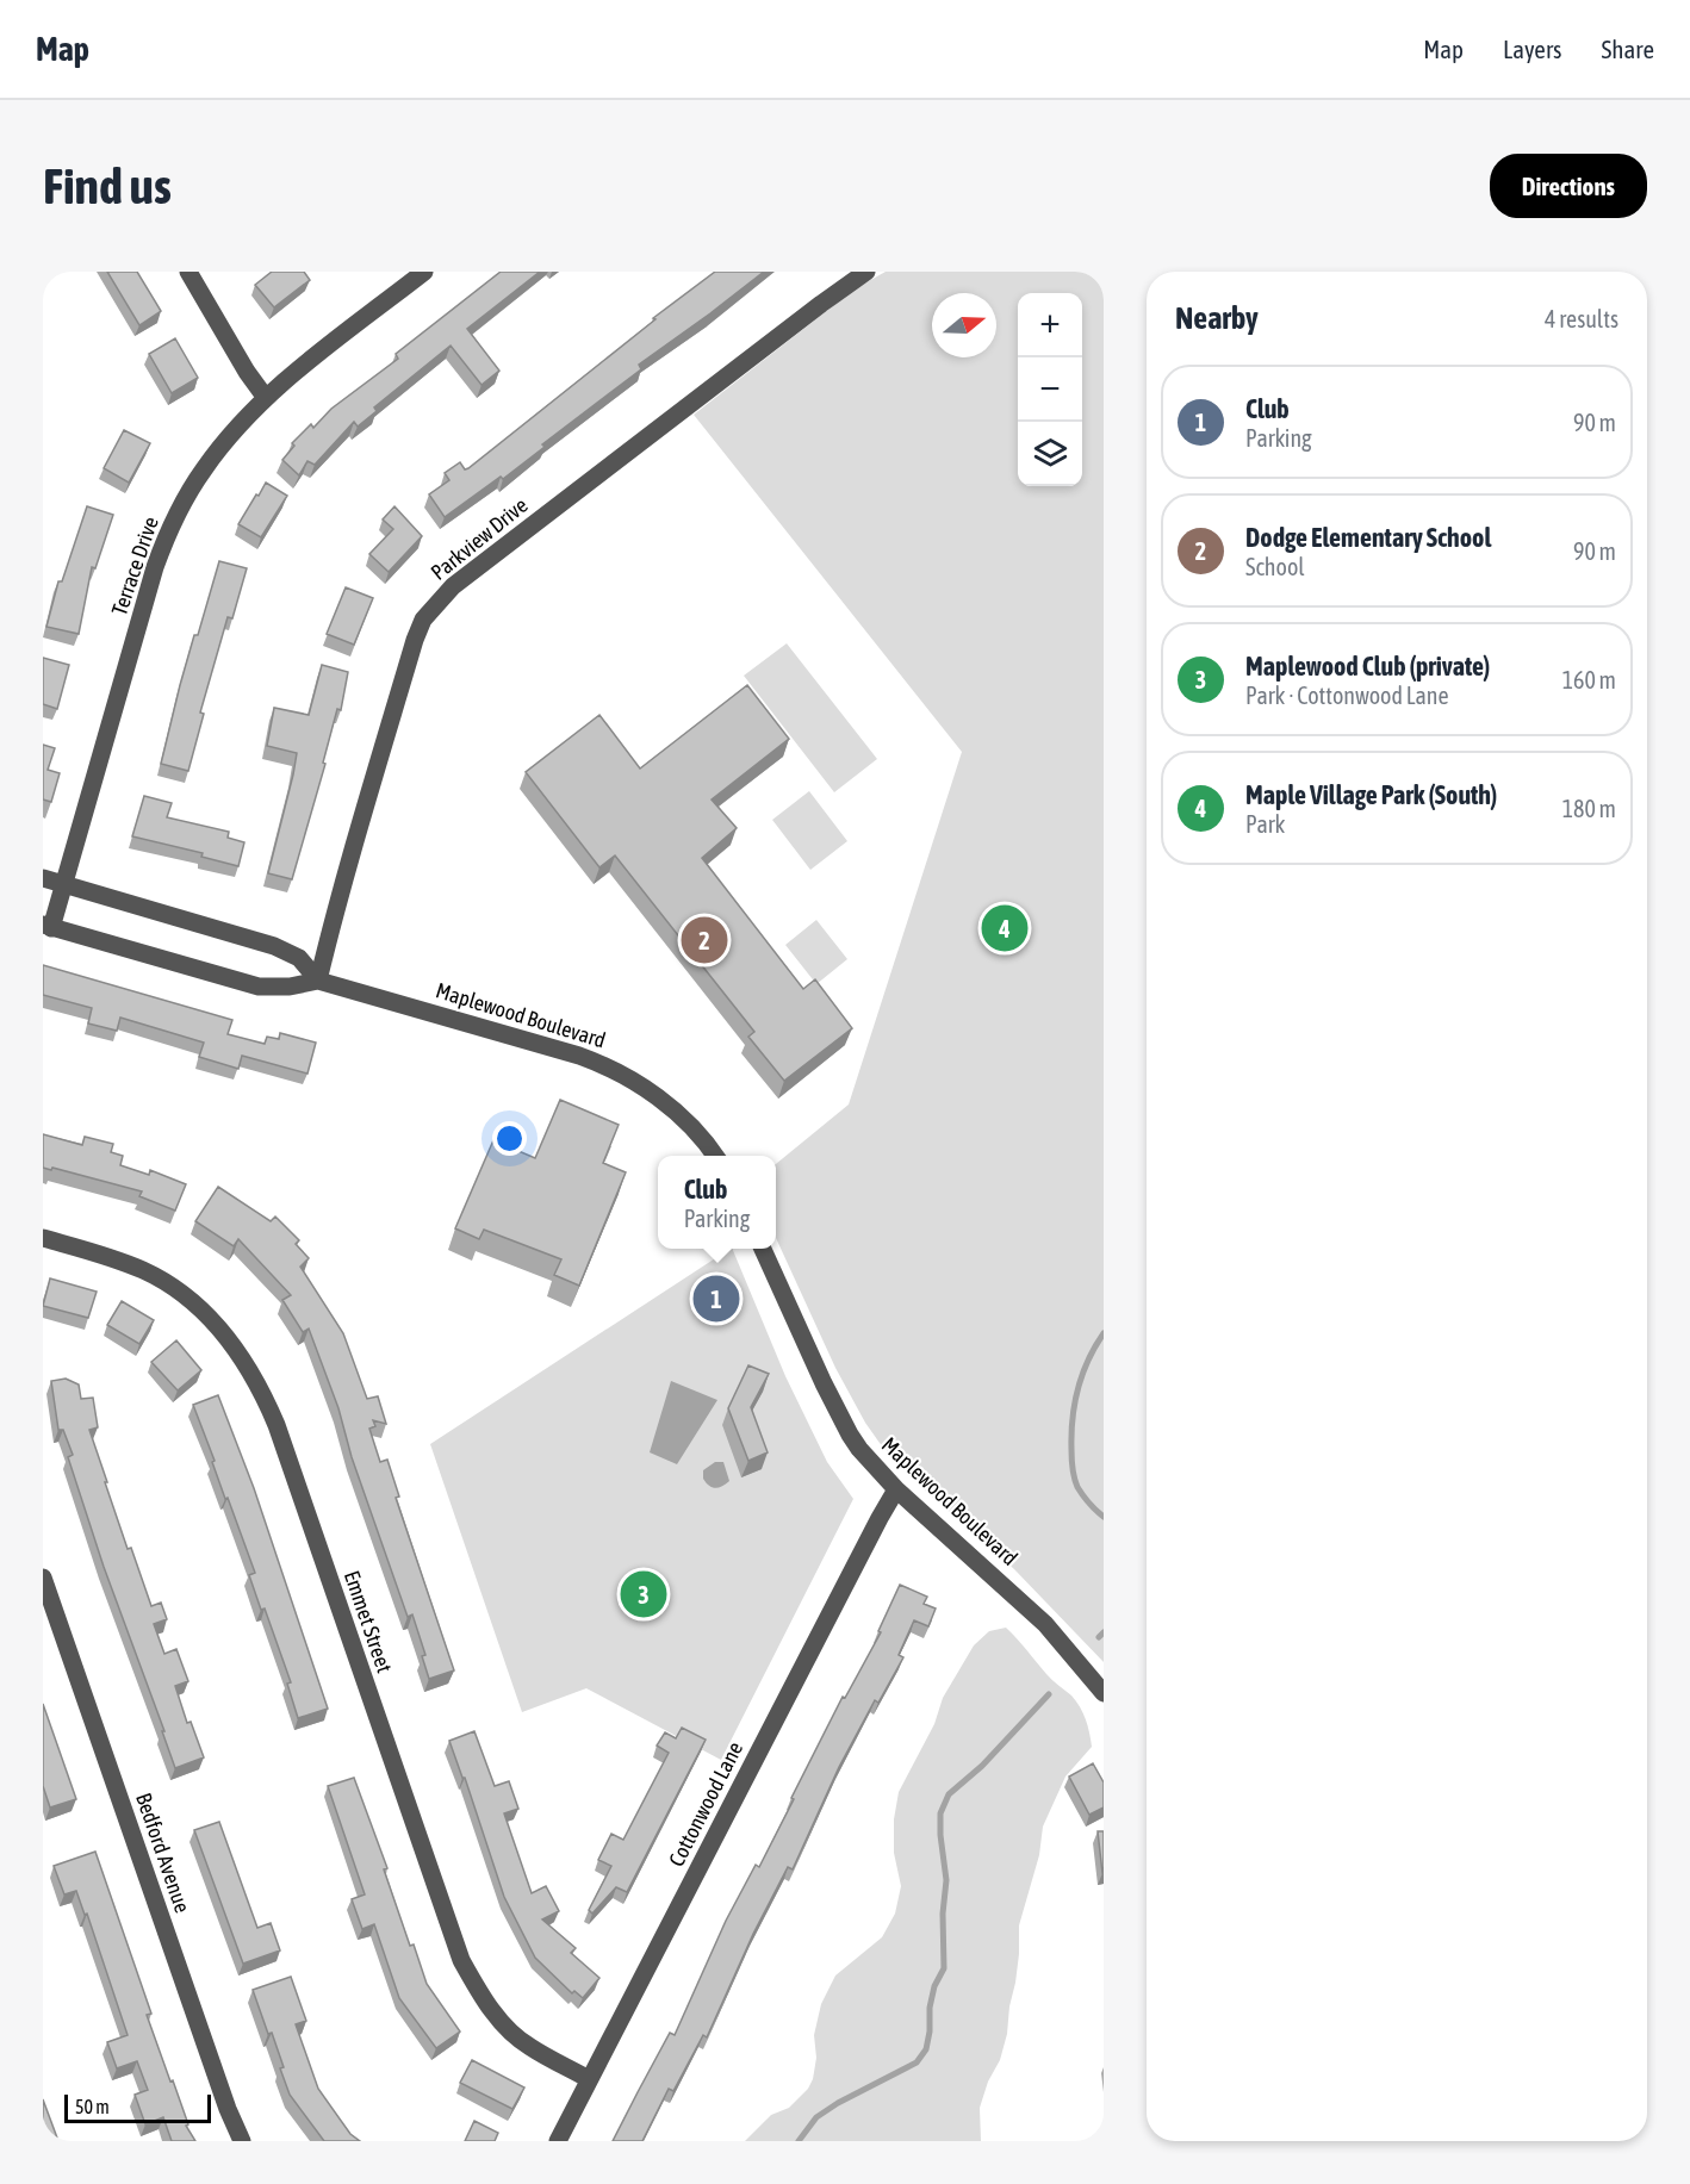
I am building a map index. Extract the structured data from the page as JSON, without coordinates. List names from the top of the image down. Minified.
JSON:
{"streets":{"street":["Parkview Drive","Terrace Drive","Maplewood Boulevard","Emmet Street","Cottonwood Lane","Bedford Avenue"]},"crossings":[["Parkview Drive","Maplewood Boulevard"],["Terrace Drive","Maplewood Boulevard"],["Maplewood Boulevard","Cottonwood Lane"],["Emmet Street","Cottonwood Lane"]],"scale_bar":"50 m","north":"right","page":{"header":"Map","nav":["Map","Layers","Share"],"buttons":"Directions","title":"Find us","heading":["Nearby","4 results"],"map_buttons":["+","−"],"list":[{"mark":"1","name":"Club","note":"Parking","value":"90 m"},{"mark":"2","name":"Dodge Elementary School","note":"School","value":"90 m"},{"mark":"3","name":"Maplewood Club (private)","note":"Park · Cottonwood Lane","value":"160 m"},{"mark":"4","name":"Maple Village Park (South)","note":"Park","value":"180 m"}],"pins":["4","2","1","3"],"popup":["Club","Parking"],"scale":"50 m"}}
